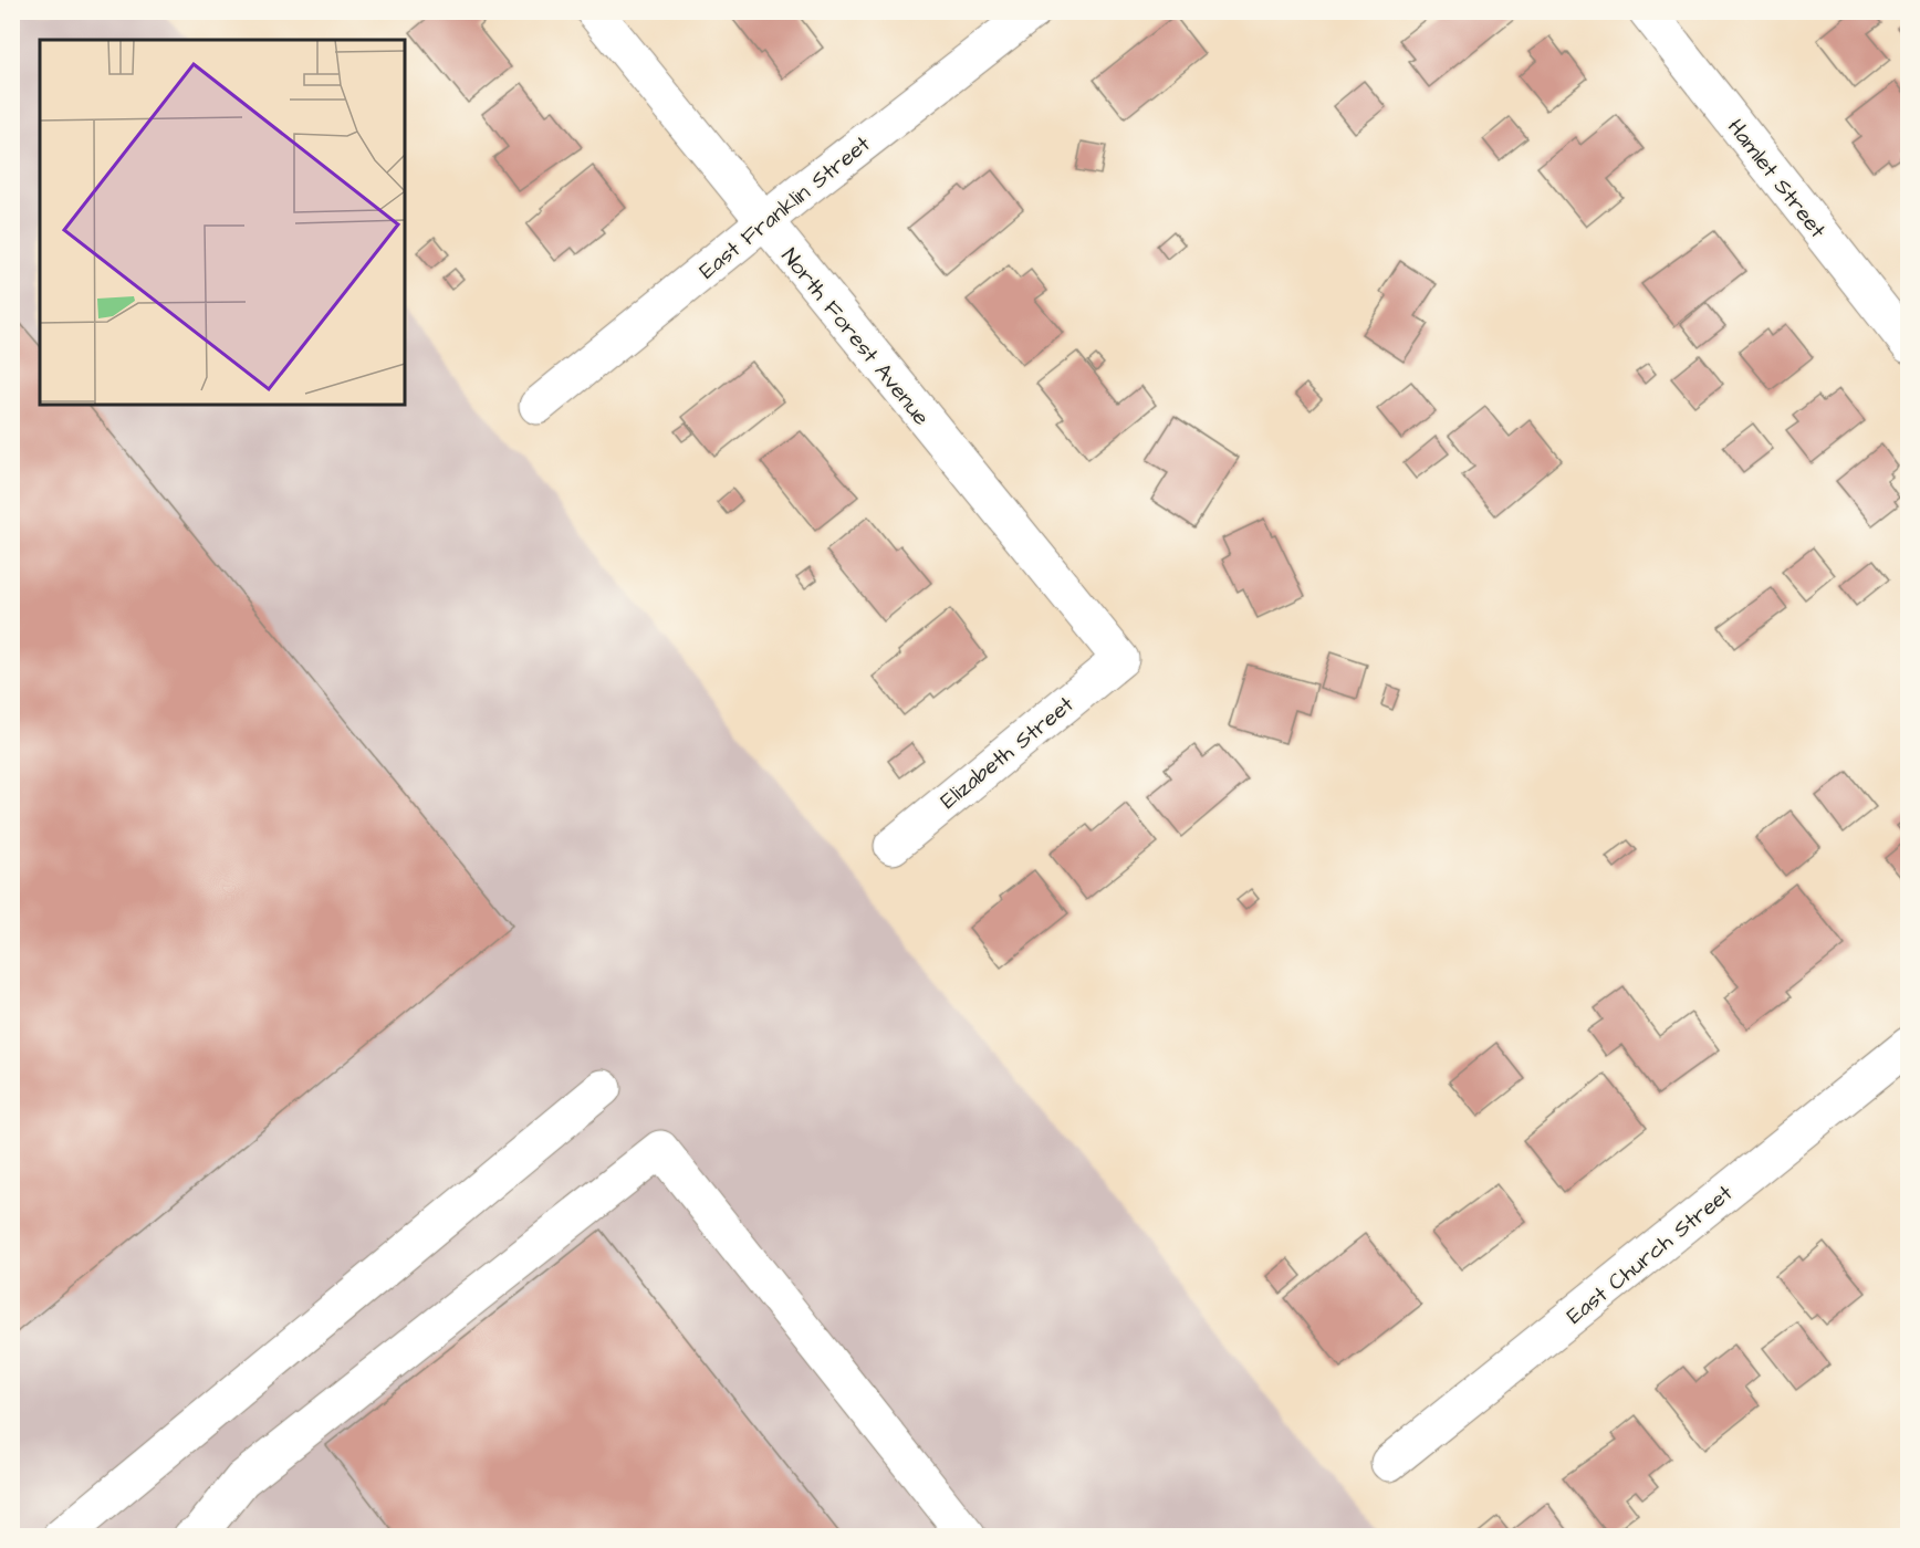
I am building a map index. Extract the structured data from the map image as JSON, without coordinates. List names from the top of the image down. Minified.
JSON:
{"streets":{"street":["Hamlet Street","East Franklin Street","North Forest Avenue","Elizabeth Street","East Church Street"]},"crossings":[["East Franklin Street","North Forest Avenue"],["North Forest Avenue","Elizabeth Street"]]}
